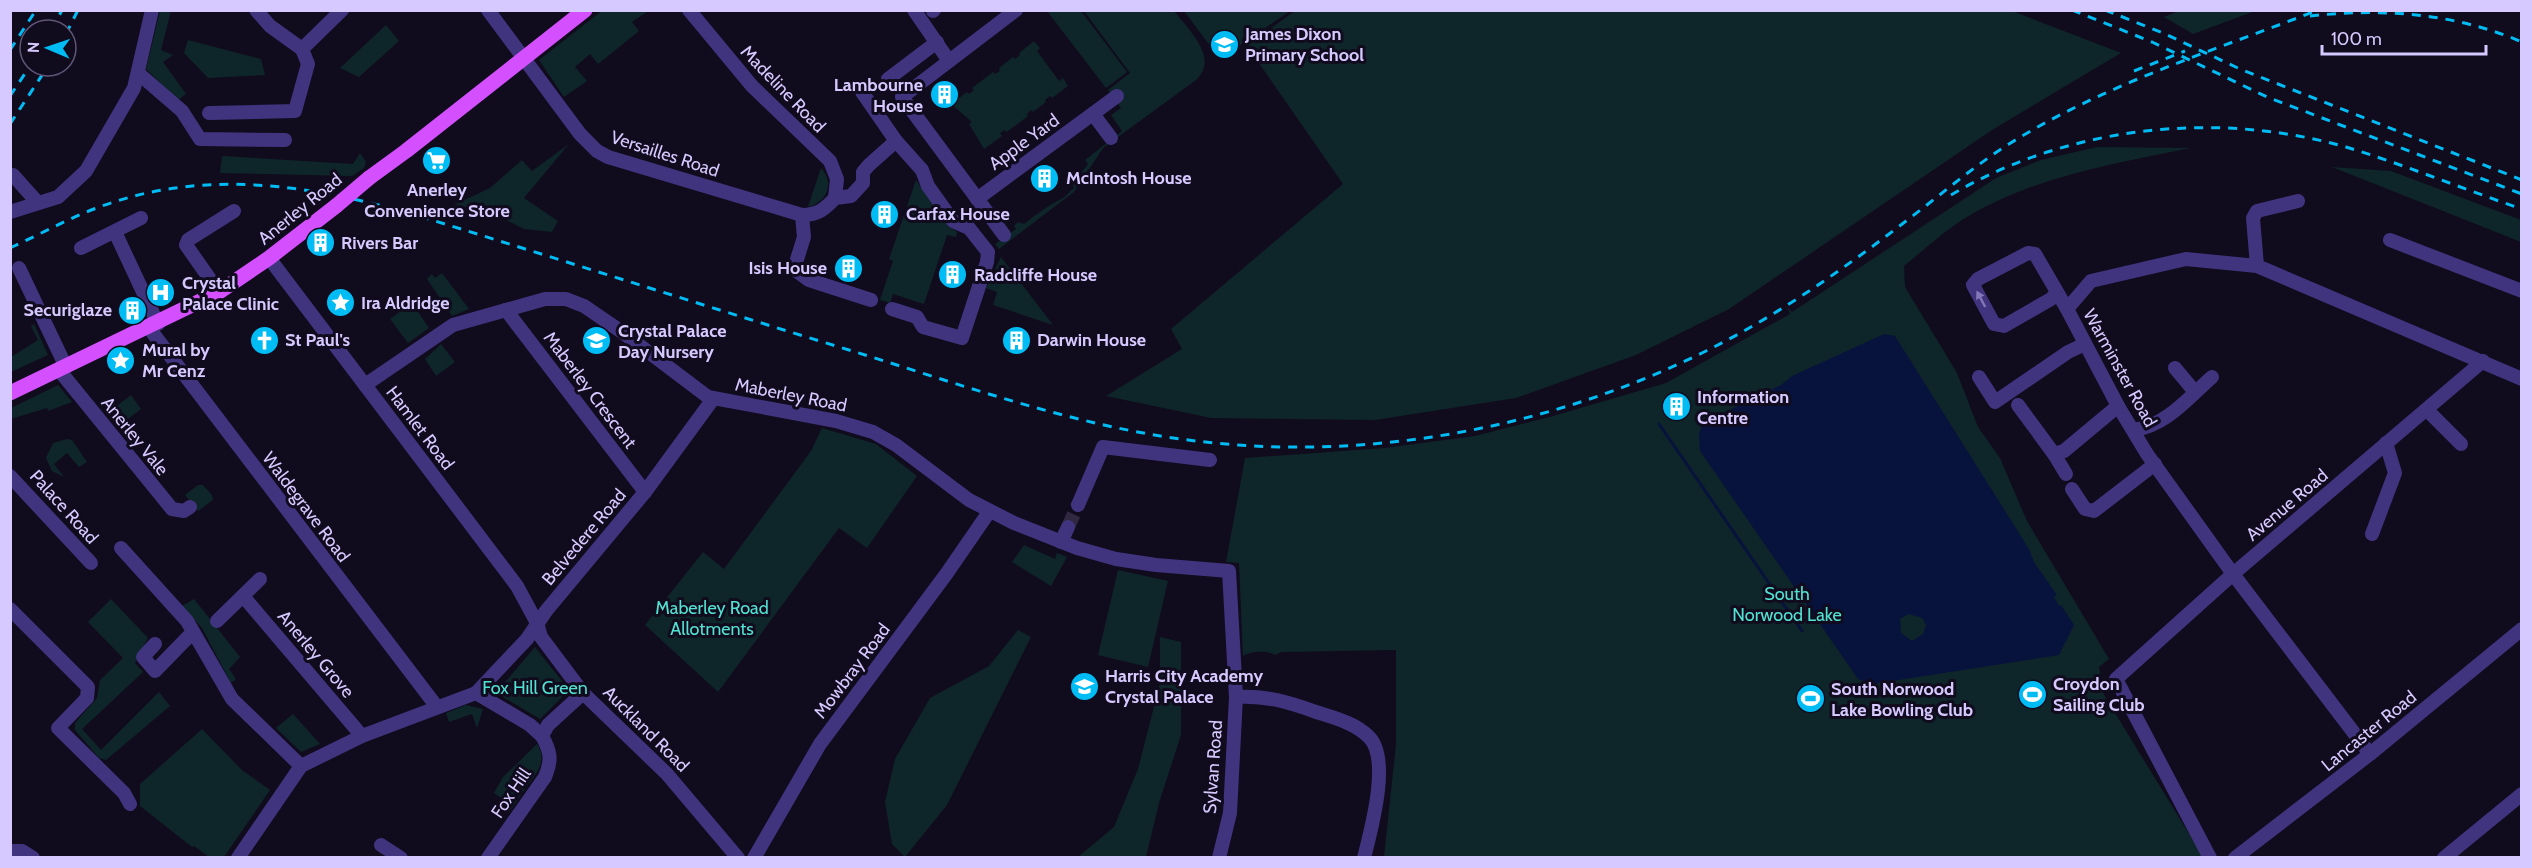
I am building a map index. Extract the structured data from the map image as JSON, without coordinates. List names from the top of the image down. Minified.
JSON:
{"streets":{"main road":["Anerley Road"],"street":["Madeline Road","Apple Yard","Versailles Road","Warminster Road","Maberley Crescent","Maberley Road","Hamlet Road","Anerley Vale","Avenue Road","Palace Road","Waldegrave Road","Belvedere Road","Anerley Grove","Mowbray Road","Auckland Road","Lancaster Road","Sylvan Road","Fox Hill"]},"crossings":[["Versailles Road","Anerley Road"],["Anerley Road","Hamlet Road"],["Anerley Road","Anerley Vale"],["Anerley Road","Waldegrave Road"],["Warminster Road","Avenue Road"],["Warminster Road","Lancaster Road"],["Maberley Crescent","Maberley Road"],["Maberley Crescent","Belvedere Road"],["Maberley Road","Hamlet Road"],["Maberley Road","Belvedere Road"],["Maberley Road","Mowbray Road"],["Maberley Road","Sylvan Road"],["Hamlet Road","Belvedere Road"],["Hamlet Road","Auckland Road"],["Waldegrave Road","Belvedere Road"],["Belvedere Road","Anerley Grove"],["Belvedere Road","Auckland Road"]],"parks":["South Norwood Lake","Maberley Road Allotments","Fox Hill Green"],"places":{"school or university":["James Dixon Primary School","Crystal Palace Day Nursery","Harris City Academy Crystal Palace"],"building":["Lambourne House","McIntosh House","Carfax House","Rivers Bar","Isis House","Radcliffe House","Securiglaze","Darwin House","Information Centre"],"supermarket":["Anerley Convenience Store"],"hospital":["Crystal Palace Clinic"],"place":["Ira Aldridge","Mural by Mr Cenz"],"church":["St Paul's"],"sports":["Croydon Sailing Club","South Norwood Lake Bowling Club"]},"scale_bar":"100 m","north":"left"}
